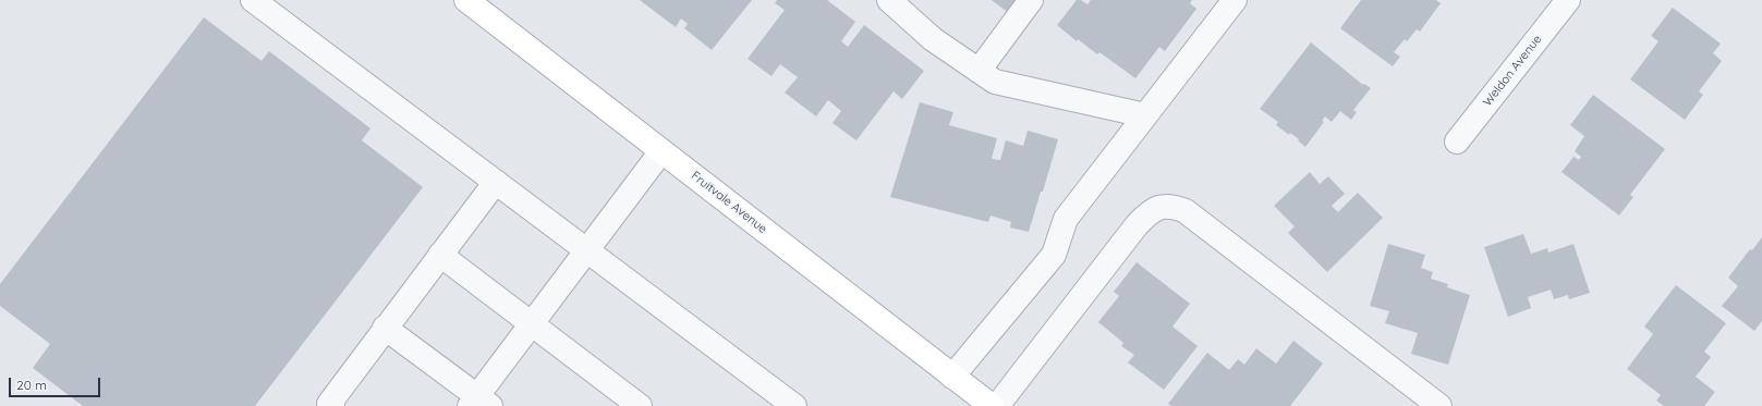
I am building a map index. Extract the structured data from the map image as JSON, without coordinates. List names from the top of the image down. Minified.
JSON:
{"streets":{"main road":["Fruitvale Avenue"],"street":["Weldon Avenue"]},"scale_bar":"20 m"}
